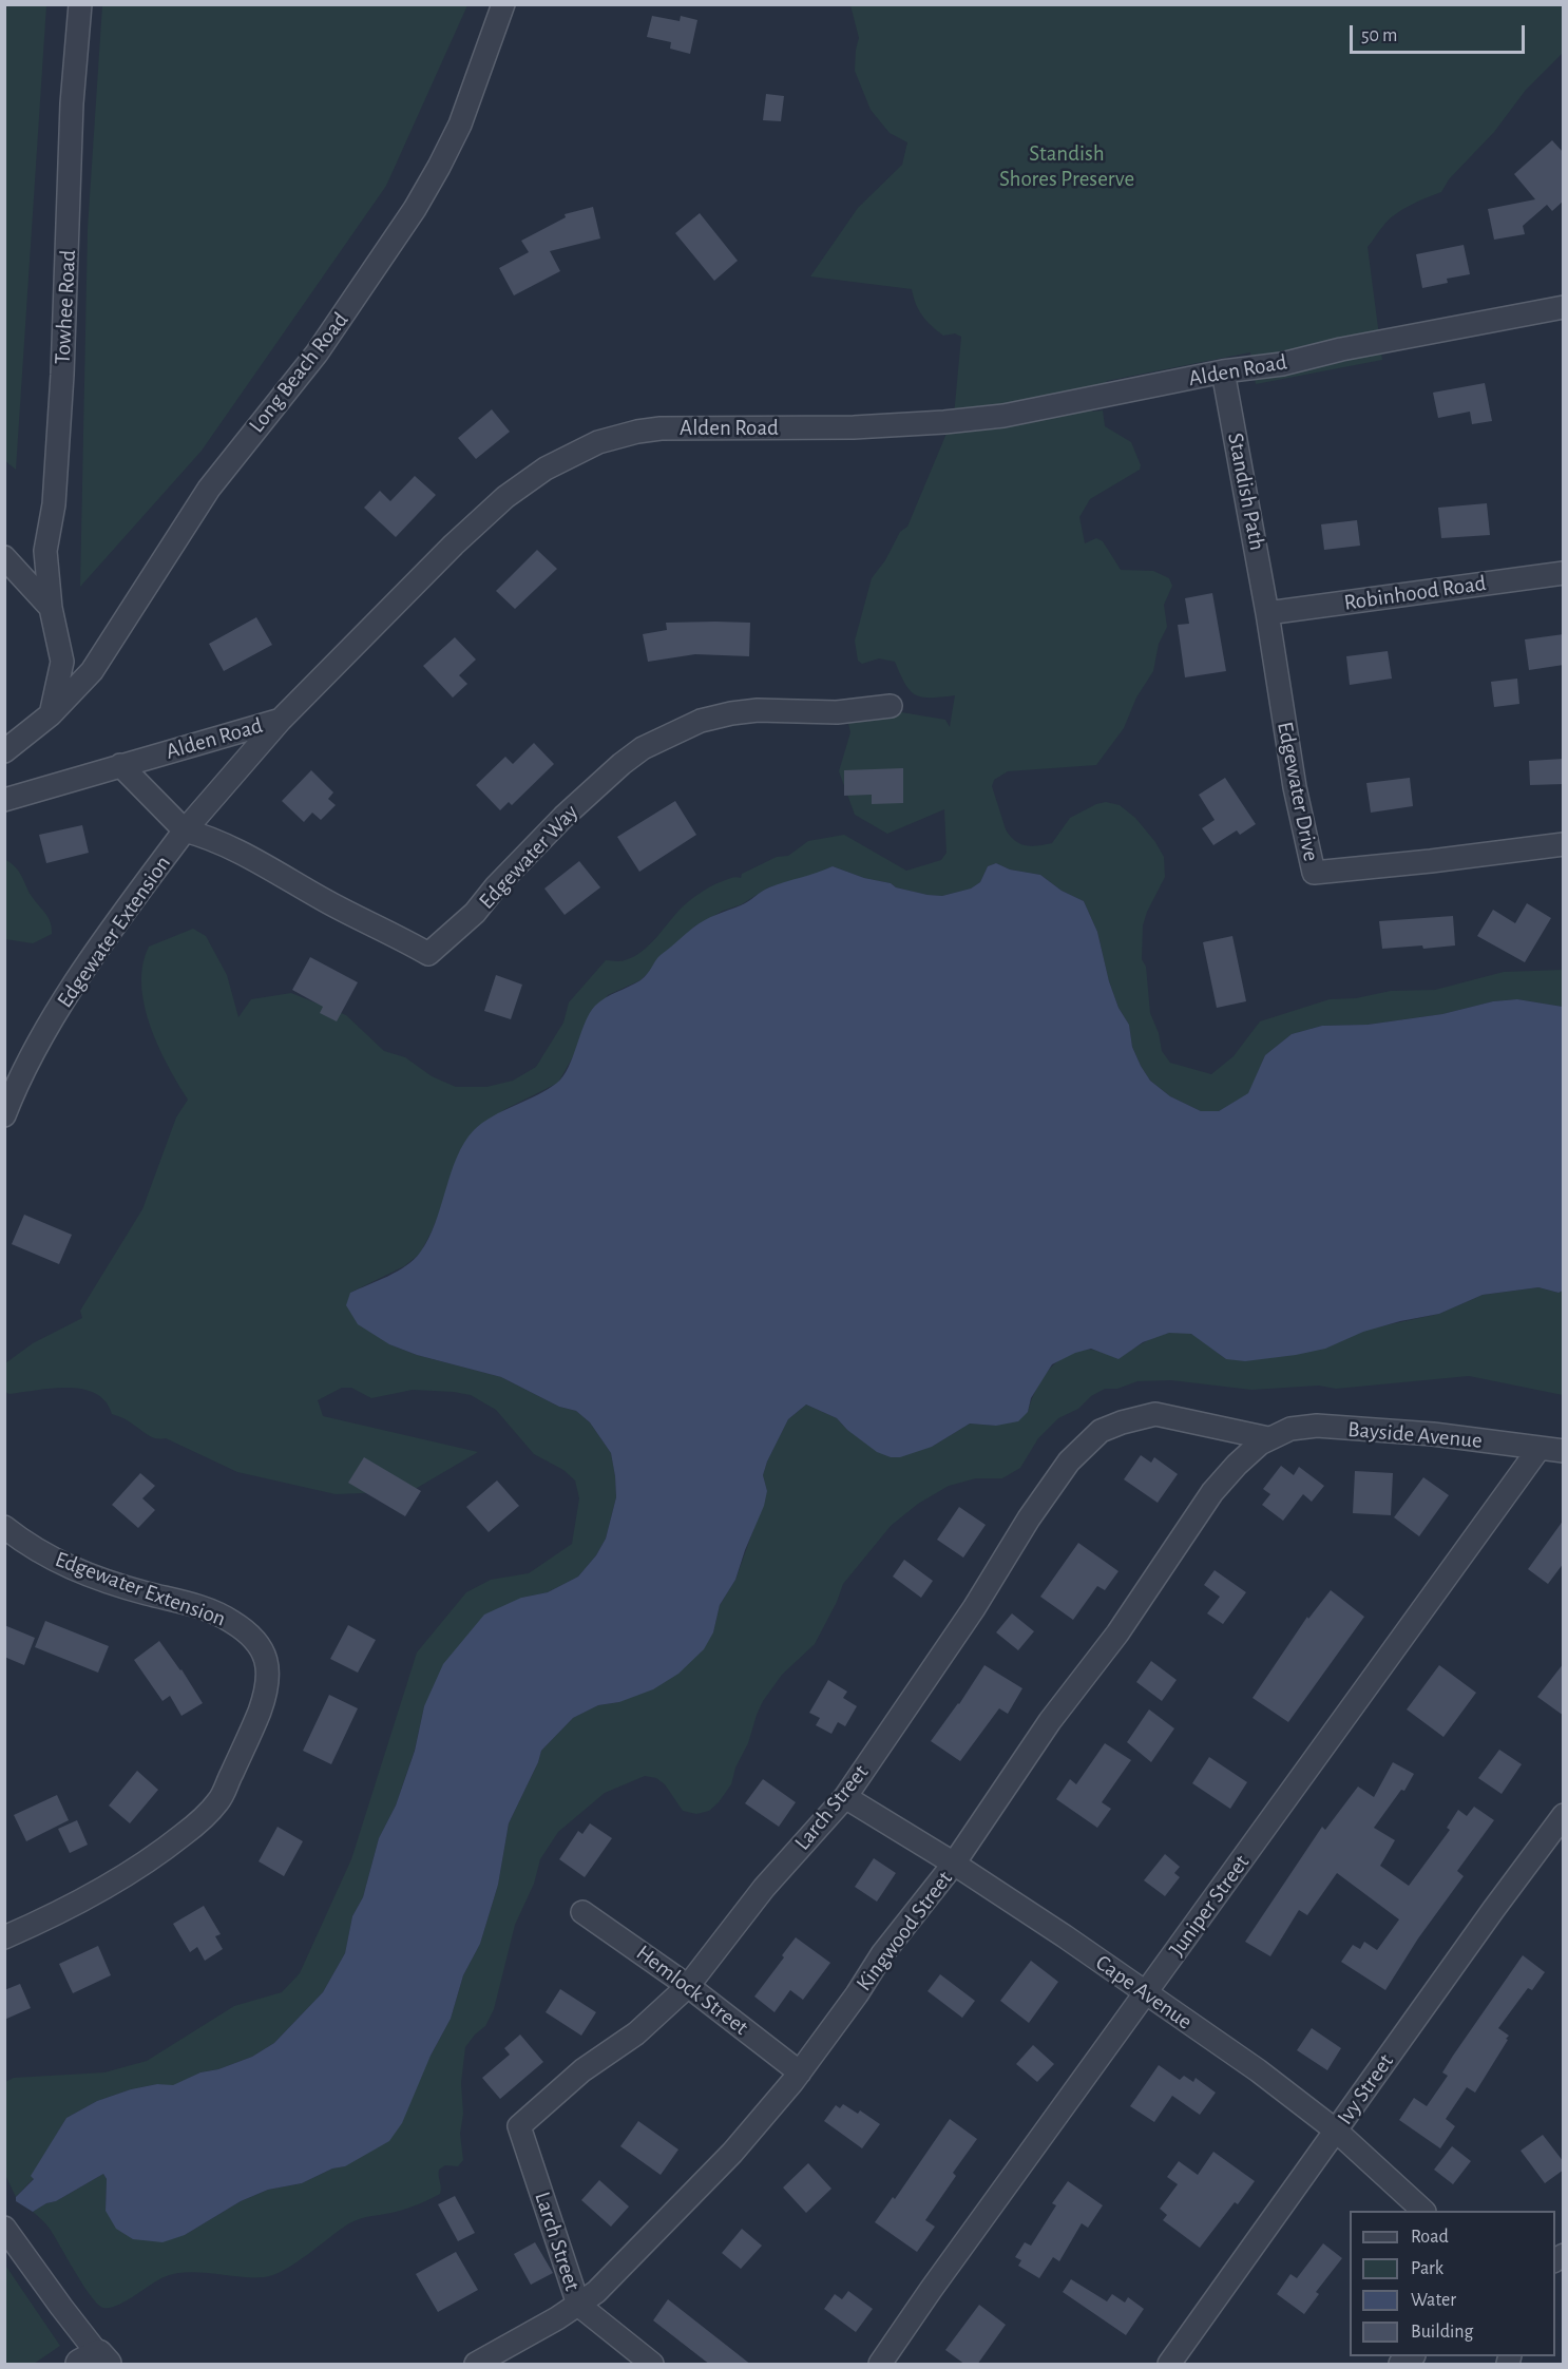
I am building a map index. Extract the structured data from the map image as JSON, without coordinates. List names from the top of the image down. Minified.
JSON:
{"streets":{"street":["Towhee Road","Alden Road","Long Beach Road","Standish Path","Robinhood Road","Edgewater Drive","Edgewater Way","Edgewater Extension","Bayside Avenue","Larch Street","Juniper Street","Kingwood Street","Hemlock Street","Cape Avenue","Ivy Street"]},"crossings":[["Towhee Road","Long Beach Road"],["Alden Road","Standish Path"],["Alden Road","Edgewater Extension"],["Standish Path","Robinhood Road"],["Standish Path","Edgewater Drive"],["Robinhood Road","Edgewater Drive"],["Edgewater Way","Edgewater Extension"],["Bayside Avenue","Larch Street"],["Bayside Avenue","Juniper Street"],["Bayside Avenue","Kingwood Street"],["Larch Street","Kingwood Street"],["Larch Street","Hemlock Street"],["Larch Street","Cape Avenue"],["Juniper Street","Cape Avenue"],["Kingwood Street","Hemlock Street"],["Kingwood Street","Cape Avenue"],["Cape Avenue","Ivy Street"]],"parks":["Standish Shores Preserve"],"legend":["Road","Park","Water","Building"],"scale_bar":"50 m"}
